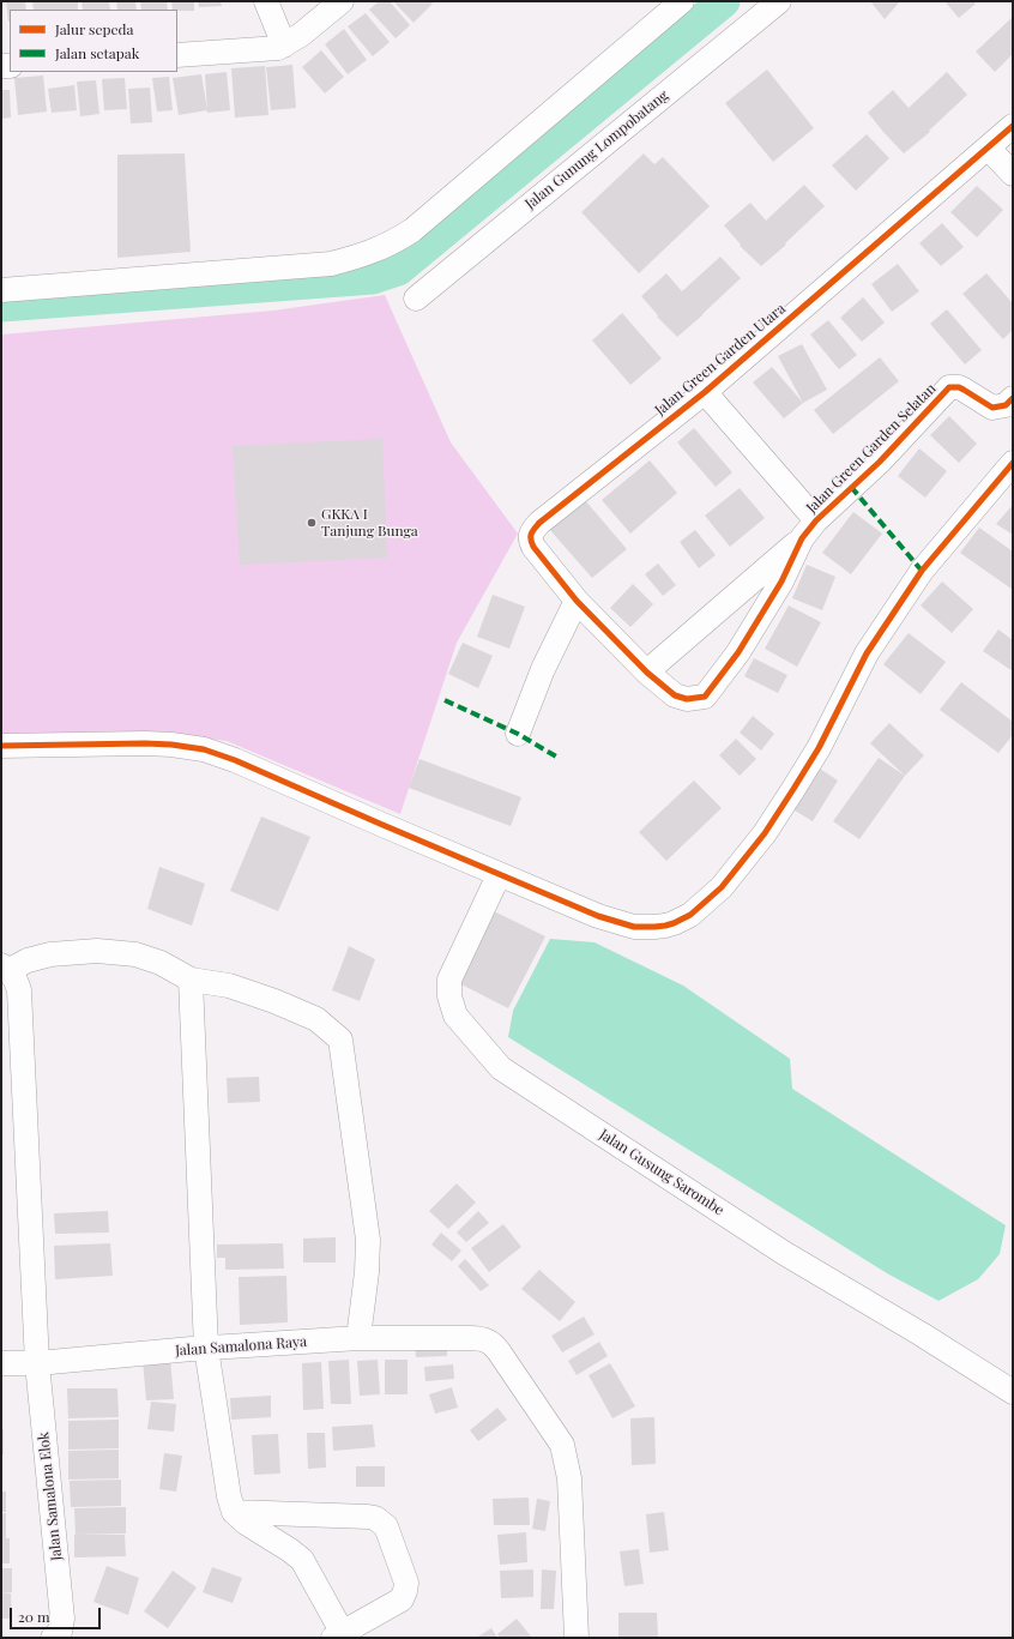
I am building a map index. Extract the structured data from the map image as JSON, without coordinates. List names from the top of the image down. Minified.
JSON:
{"streets":{"street":["Jalan Gunung Lompobatang","Jalan Green Garden Utara","Jalan Green Garden Selatan","Jalan Gusung Sarombe","Jalan Samalona Raya","Jalan Samalona Elok"]},"crossings":[["Jalan Samalona Raya","Jalan Samalona Elok"]],"places":["GKKA I Tanjung Bunga"],"legend":["Jalur sepeda","Jalan setapak"],"scale_bar":"20 m"}
